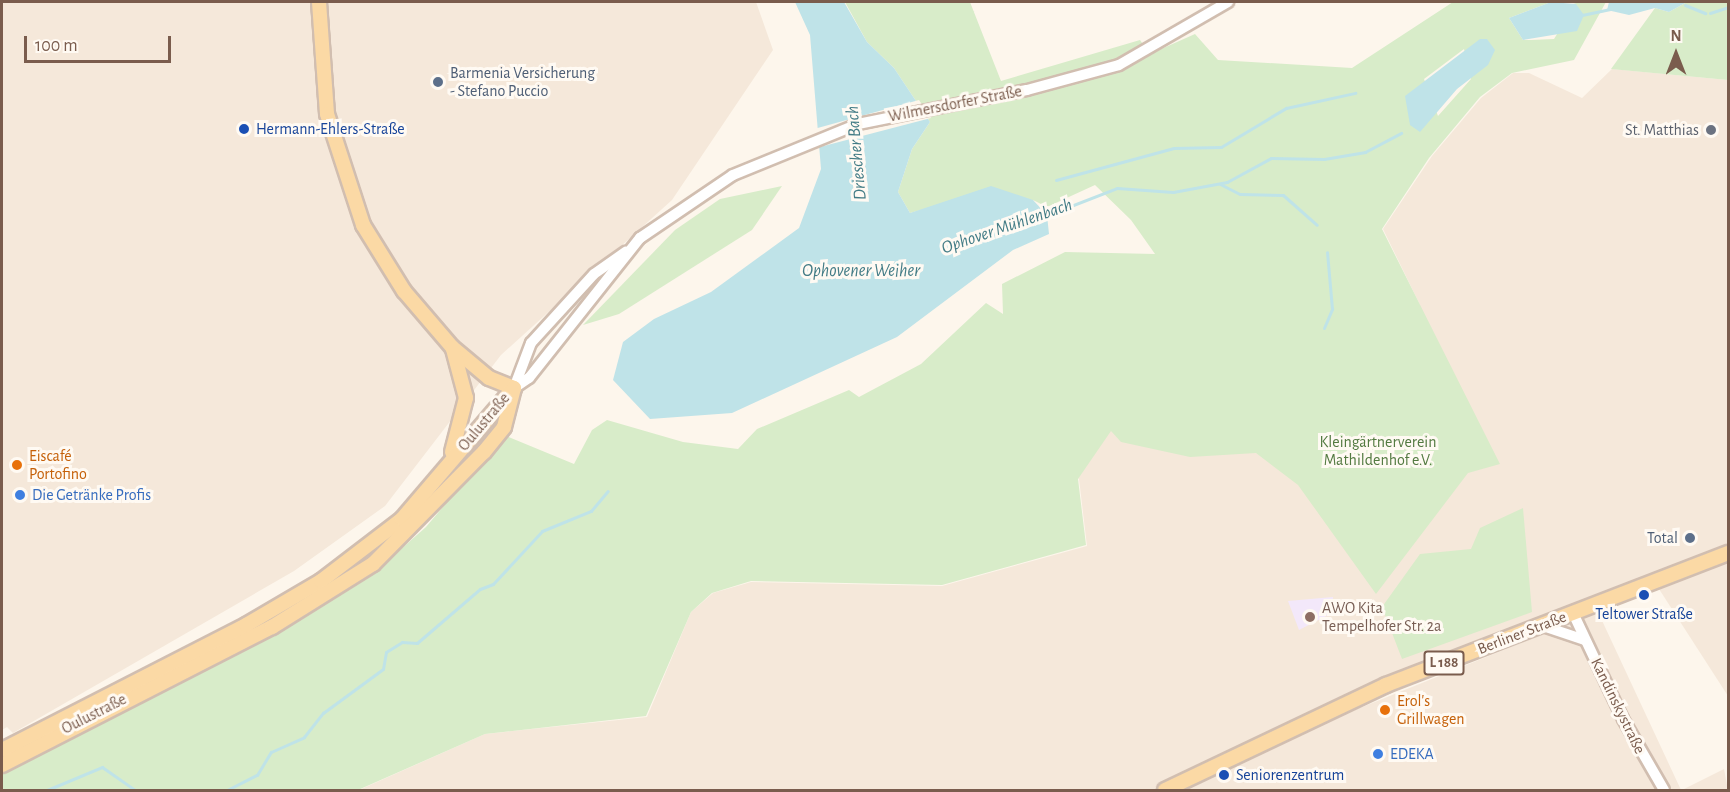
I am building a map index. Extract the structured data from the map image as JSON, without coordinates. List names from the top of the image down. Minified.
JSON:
{"streets":{"main road":["Oulustraße","Berliner Straße","L 188"],"street":["Wilmersdorfer Straße","Kandinskystraße"]},"crossings":[["Wilmersdorfer Straße","Oulustraße"],["Berliner Straße","Kandinskystraße"]],"water":["Driescher Bach","Ophover Mühlenbach","Ophovener Weiher"],"parks":["Kleingärtnerverein Mathildenhof e.V."],"places":["Barmenia Versicherung - Stefano Puccio","Hermann-Ehlers-Straße","St. Matthias","Eiscafé Portofino","Die Getränke Profis","Total","Teltower Straße","AWO Kita Tempelhofer Str. 2a","Erol's Grillwagen","EDEKA","Seniorenzentrum"],"scale_bar":"100 m","north":"top"}
